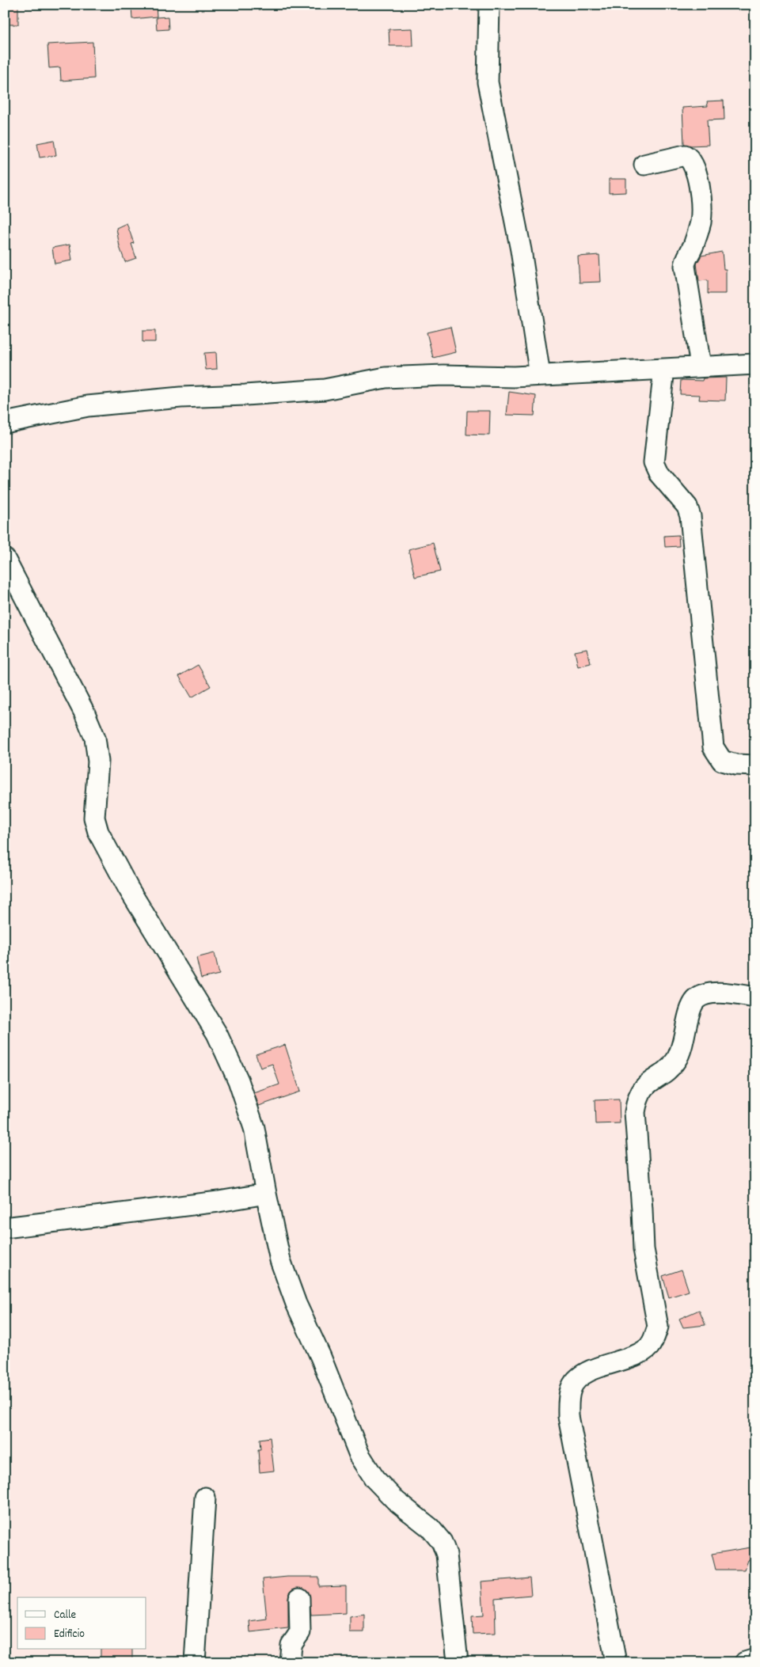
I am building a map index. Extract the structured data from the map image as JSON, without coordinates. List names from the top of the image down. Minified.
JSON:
{"legend":["Calle","Edificio"]}
